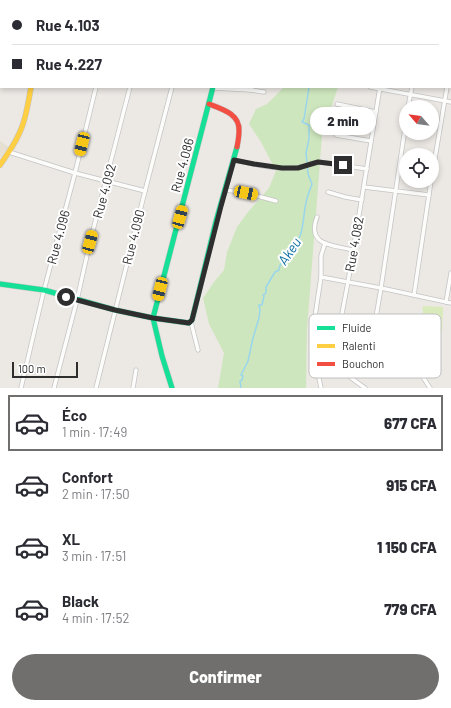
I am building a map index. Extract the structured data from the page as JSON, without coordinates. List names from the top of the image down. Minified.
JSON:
{"streets":{"street":["Rue 4.086","Rue 4.092","Rue 4.096","Rue 4.090","Rue 4.082"]},"water":["Akeu"],"legend":["Fluide","Ralenti","Bouchon"],"scale_bar":"100 m","north":"top left","page":{"banner":["Rue 4.103","Rue 4.227"],"bubble":"2 min","scale":"100 m","list":[{"name":"Éco","note":"1 min · 17:49","value":"677 CFA"},{"name":"Confort","note":"2 min · 17:50","value":"915 CFA"},{"name":"XL","note":"3 min · 17:51","value":"1 150 CFA"},{"name":"Black","note":"4 min · 17:52","value":"779 CFA"}],"buttons":"Confirmer"}}
